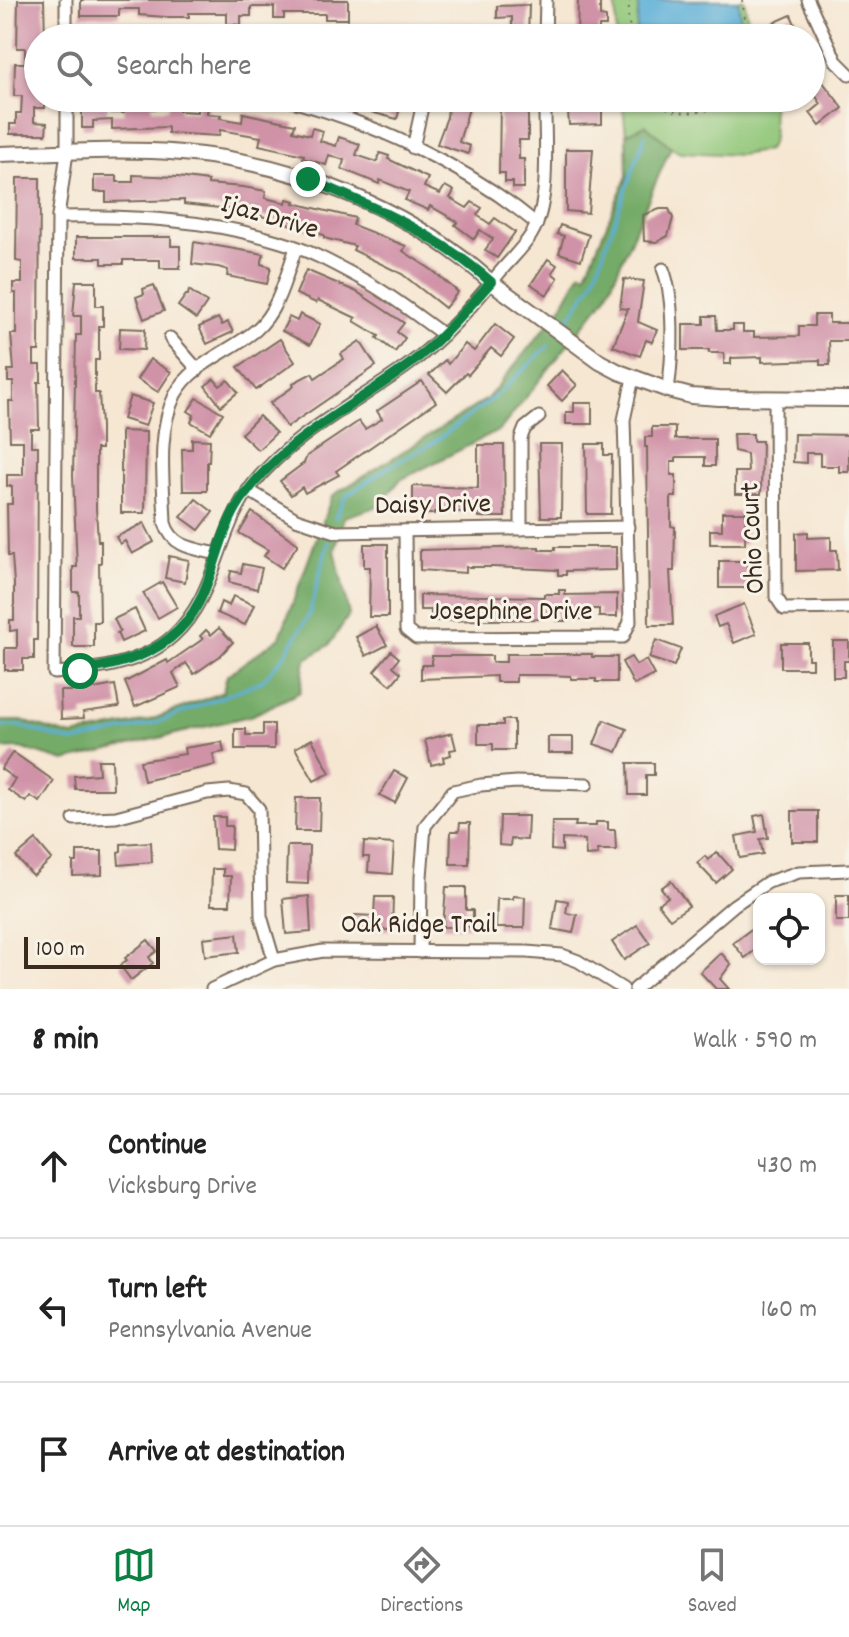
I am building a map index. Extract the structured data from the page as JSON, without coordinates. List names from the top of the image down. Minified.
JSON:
{"streets":{"street":["Ijaz Drive","Daisy Drive","Ohio Court","Josephine Drive","Oak Ridge Trail"]},"crossings":[["Daisy Drive","Josephine Drive"]],"scale_bar":"100 m","page":{"search":"Search here","scale":"100 m","heading":["8 min","Walk · 590 m"],"list":[["Continue","Vicksburg Drive","430 m"],["Turn left","Pennsylvania Avenue","160 m"],"Arrive at destination"],"nav":["Map","Directions","Saved"]}}
